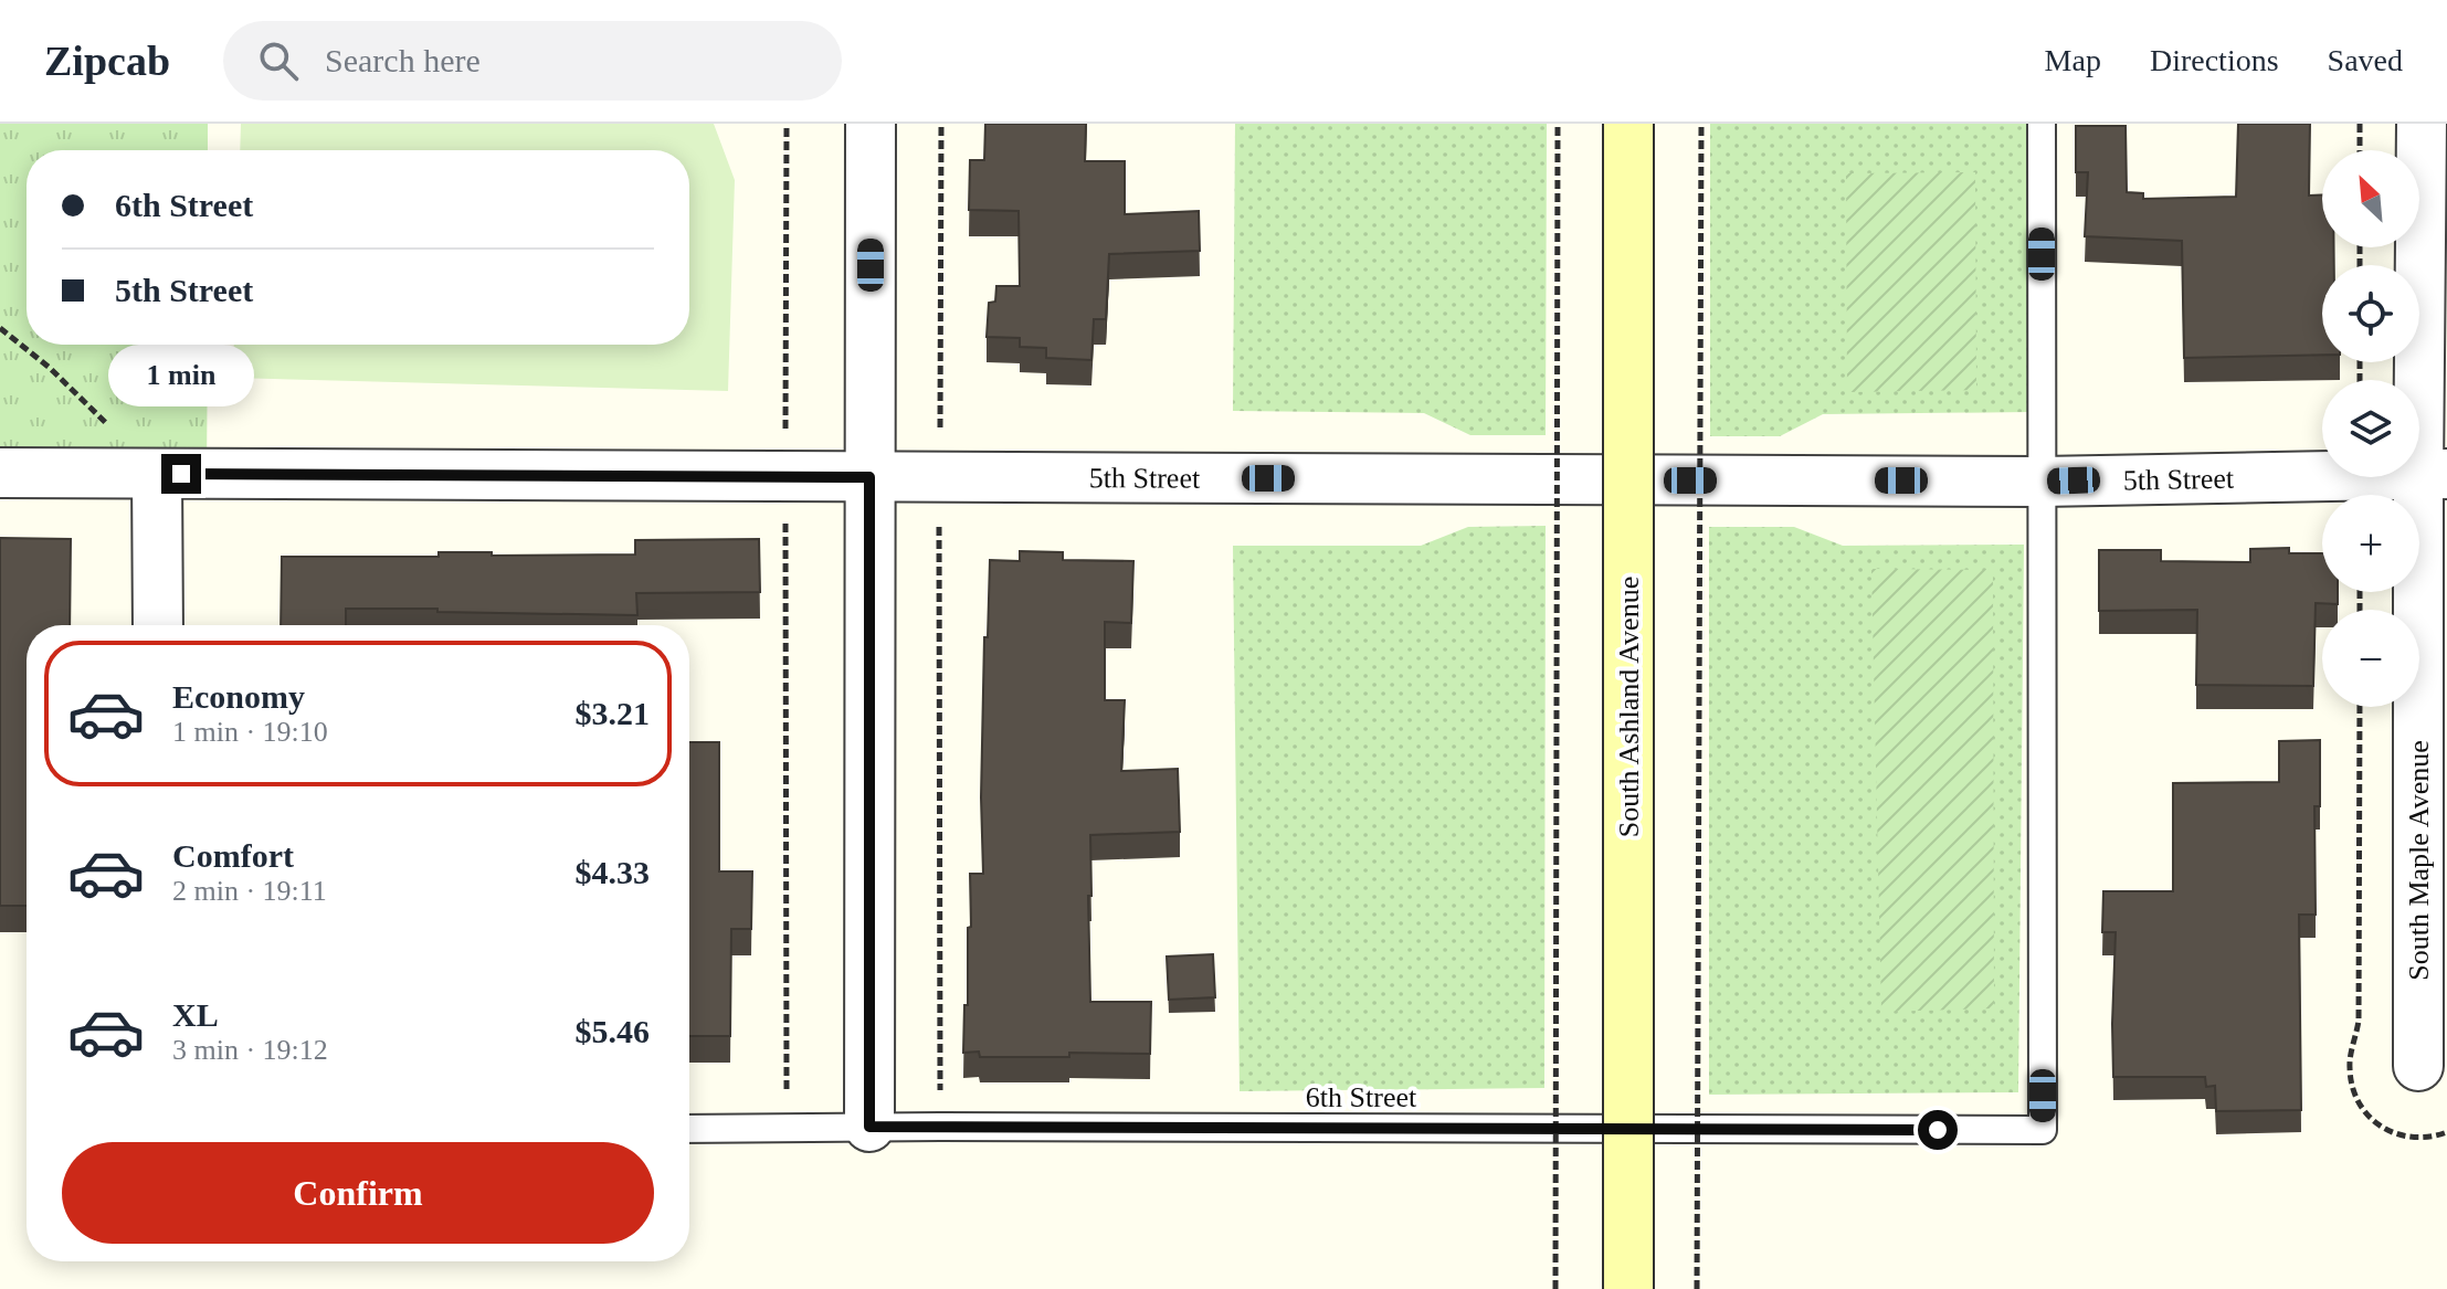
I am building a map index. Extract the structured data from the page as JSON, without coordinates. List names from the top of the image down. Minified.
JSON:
{"streets":{"main road":["South Ashland Avenue"],"street":["5th Street","South Maple Avenue"],"lane":["6th Street"]},"crossings":[["5th Street","South Maple Avenue"],["5th Street","6th Street"]],"north":"top left","page":{"header":"Zipcab","search":"Search here","nav":["Map","Directions","Saved"],"map_buttons":["+","−"],"banner":["6th Street","5th Street"],"bubble":"1 min","list":[{"name":"Economy","note":"1 min · 19:10","value":"$3.21"},{"name":"Comfort","note":"2 min · 19:11","value":"$4.33"},{"name":"XL","note":"3 min · 19:12","value":"$5.46"}],"buttons":"Confirm"}}
